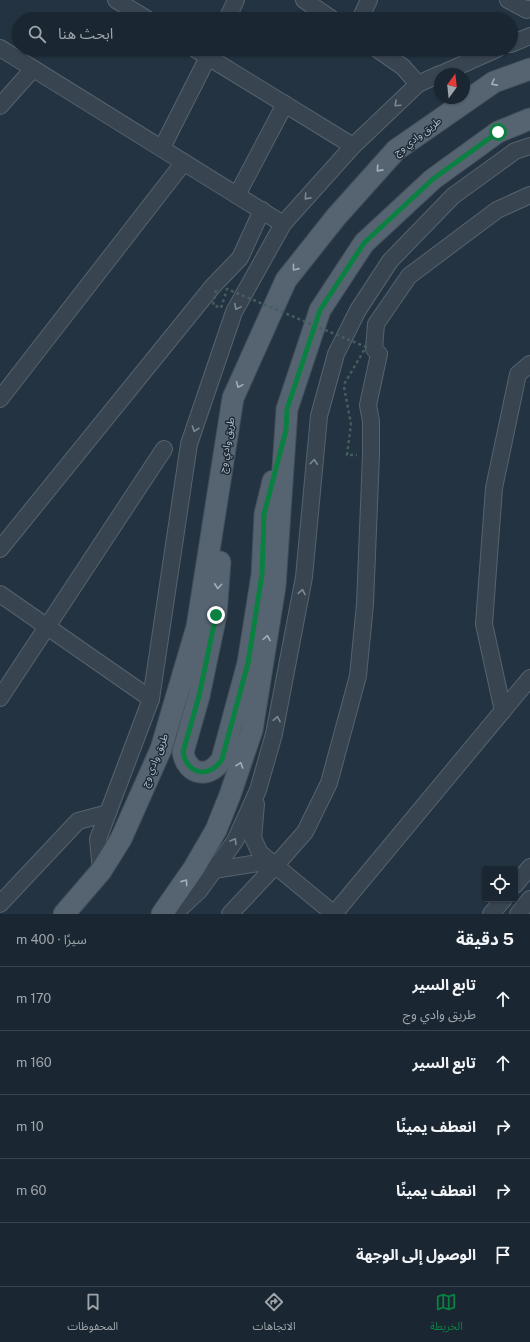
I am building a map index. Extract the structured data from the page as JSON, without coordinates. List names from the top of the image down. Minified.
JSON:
{"streets":{"main road":["طريق وادي وج"]},"north":"top","page":{"search":"ابحث هنا","heading":["5 دقيقة","سيرًا · 400 m"],"list":[["تابع السير","طريق وادي وج","170 m"],["تابع السير","160 m"],["انعطف يمينًا","10 m"],["انعطف يمينًا","60 m"],"الوصول إلى الوجهة"],"nav":["الخريطة","الاتجاهات","المحفوظات"]}}
